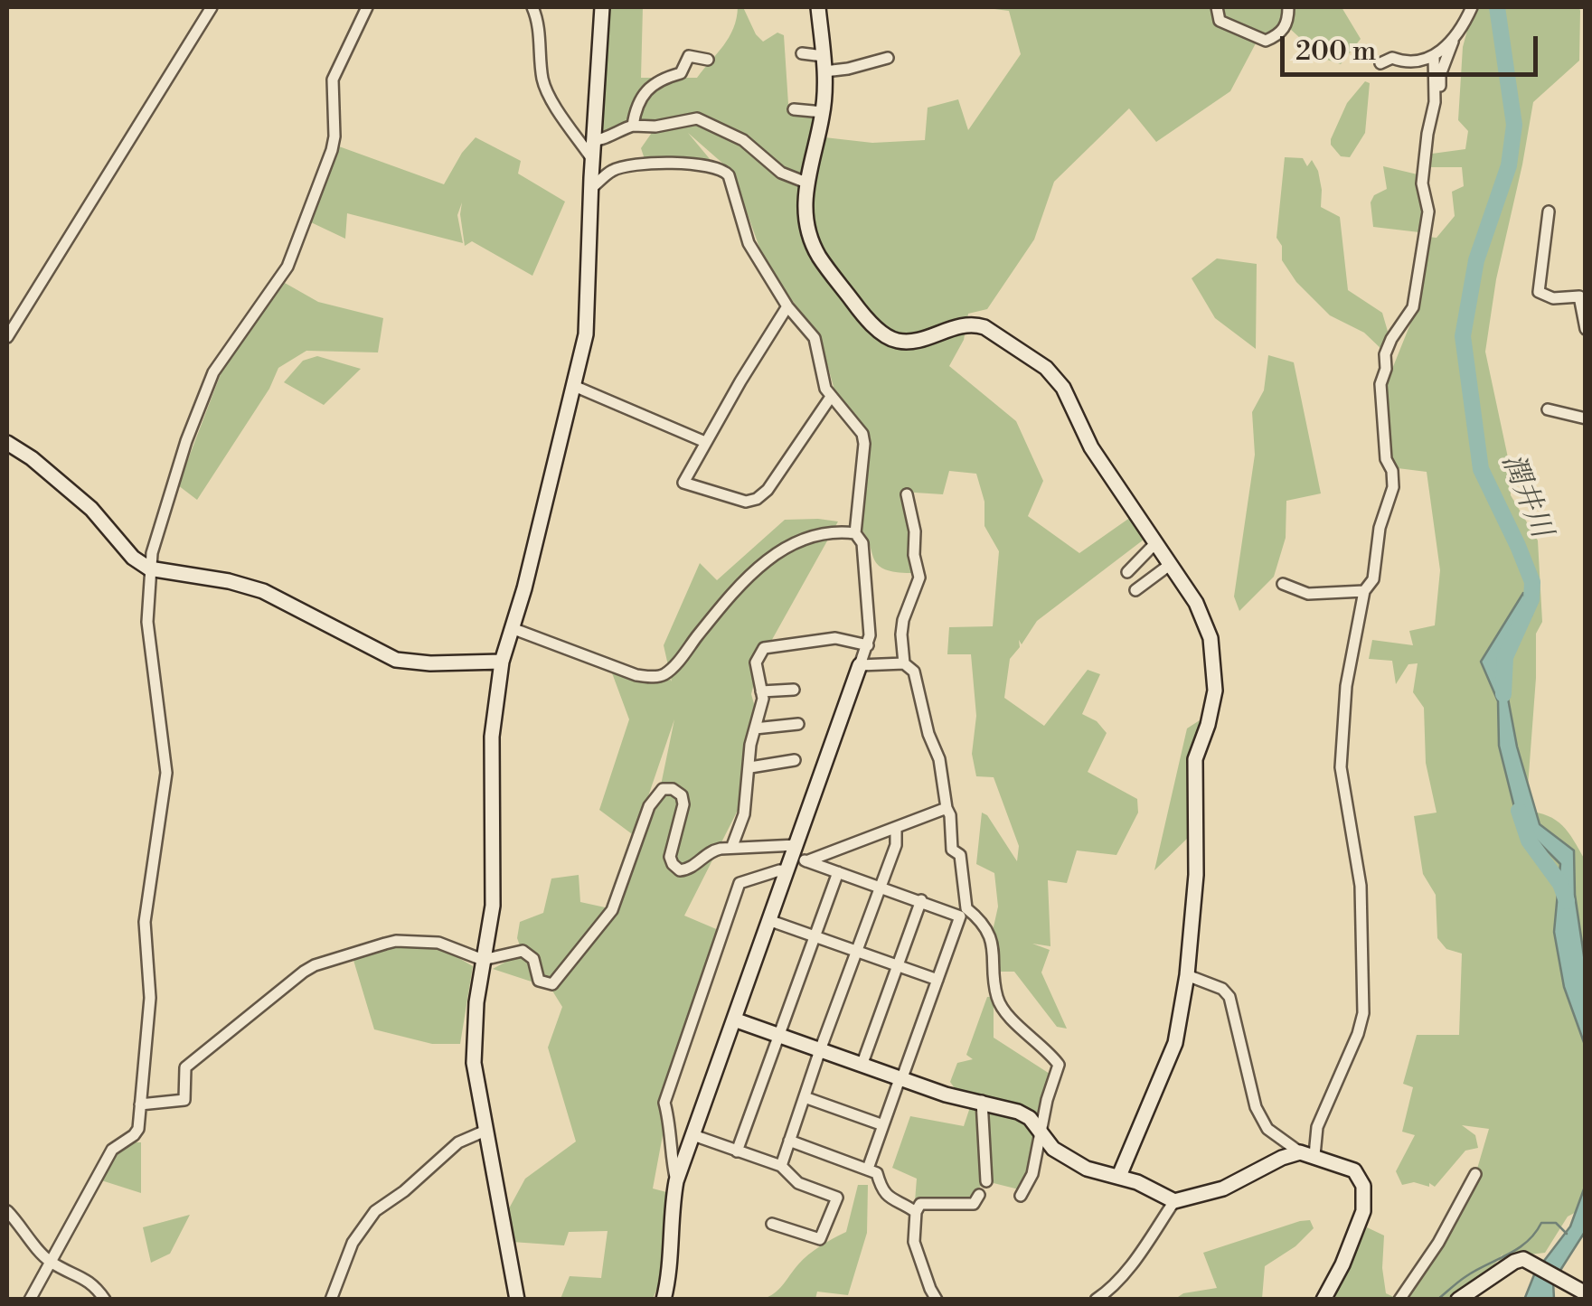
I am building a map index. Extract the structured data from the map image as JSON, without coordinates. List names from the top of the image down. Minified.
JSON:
{"water":["潤井川"],"scale_bar":"200 m"}
